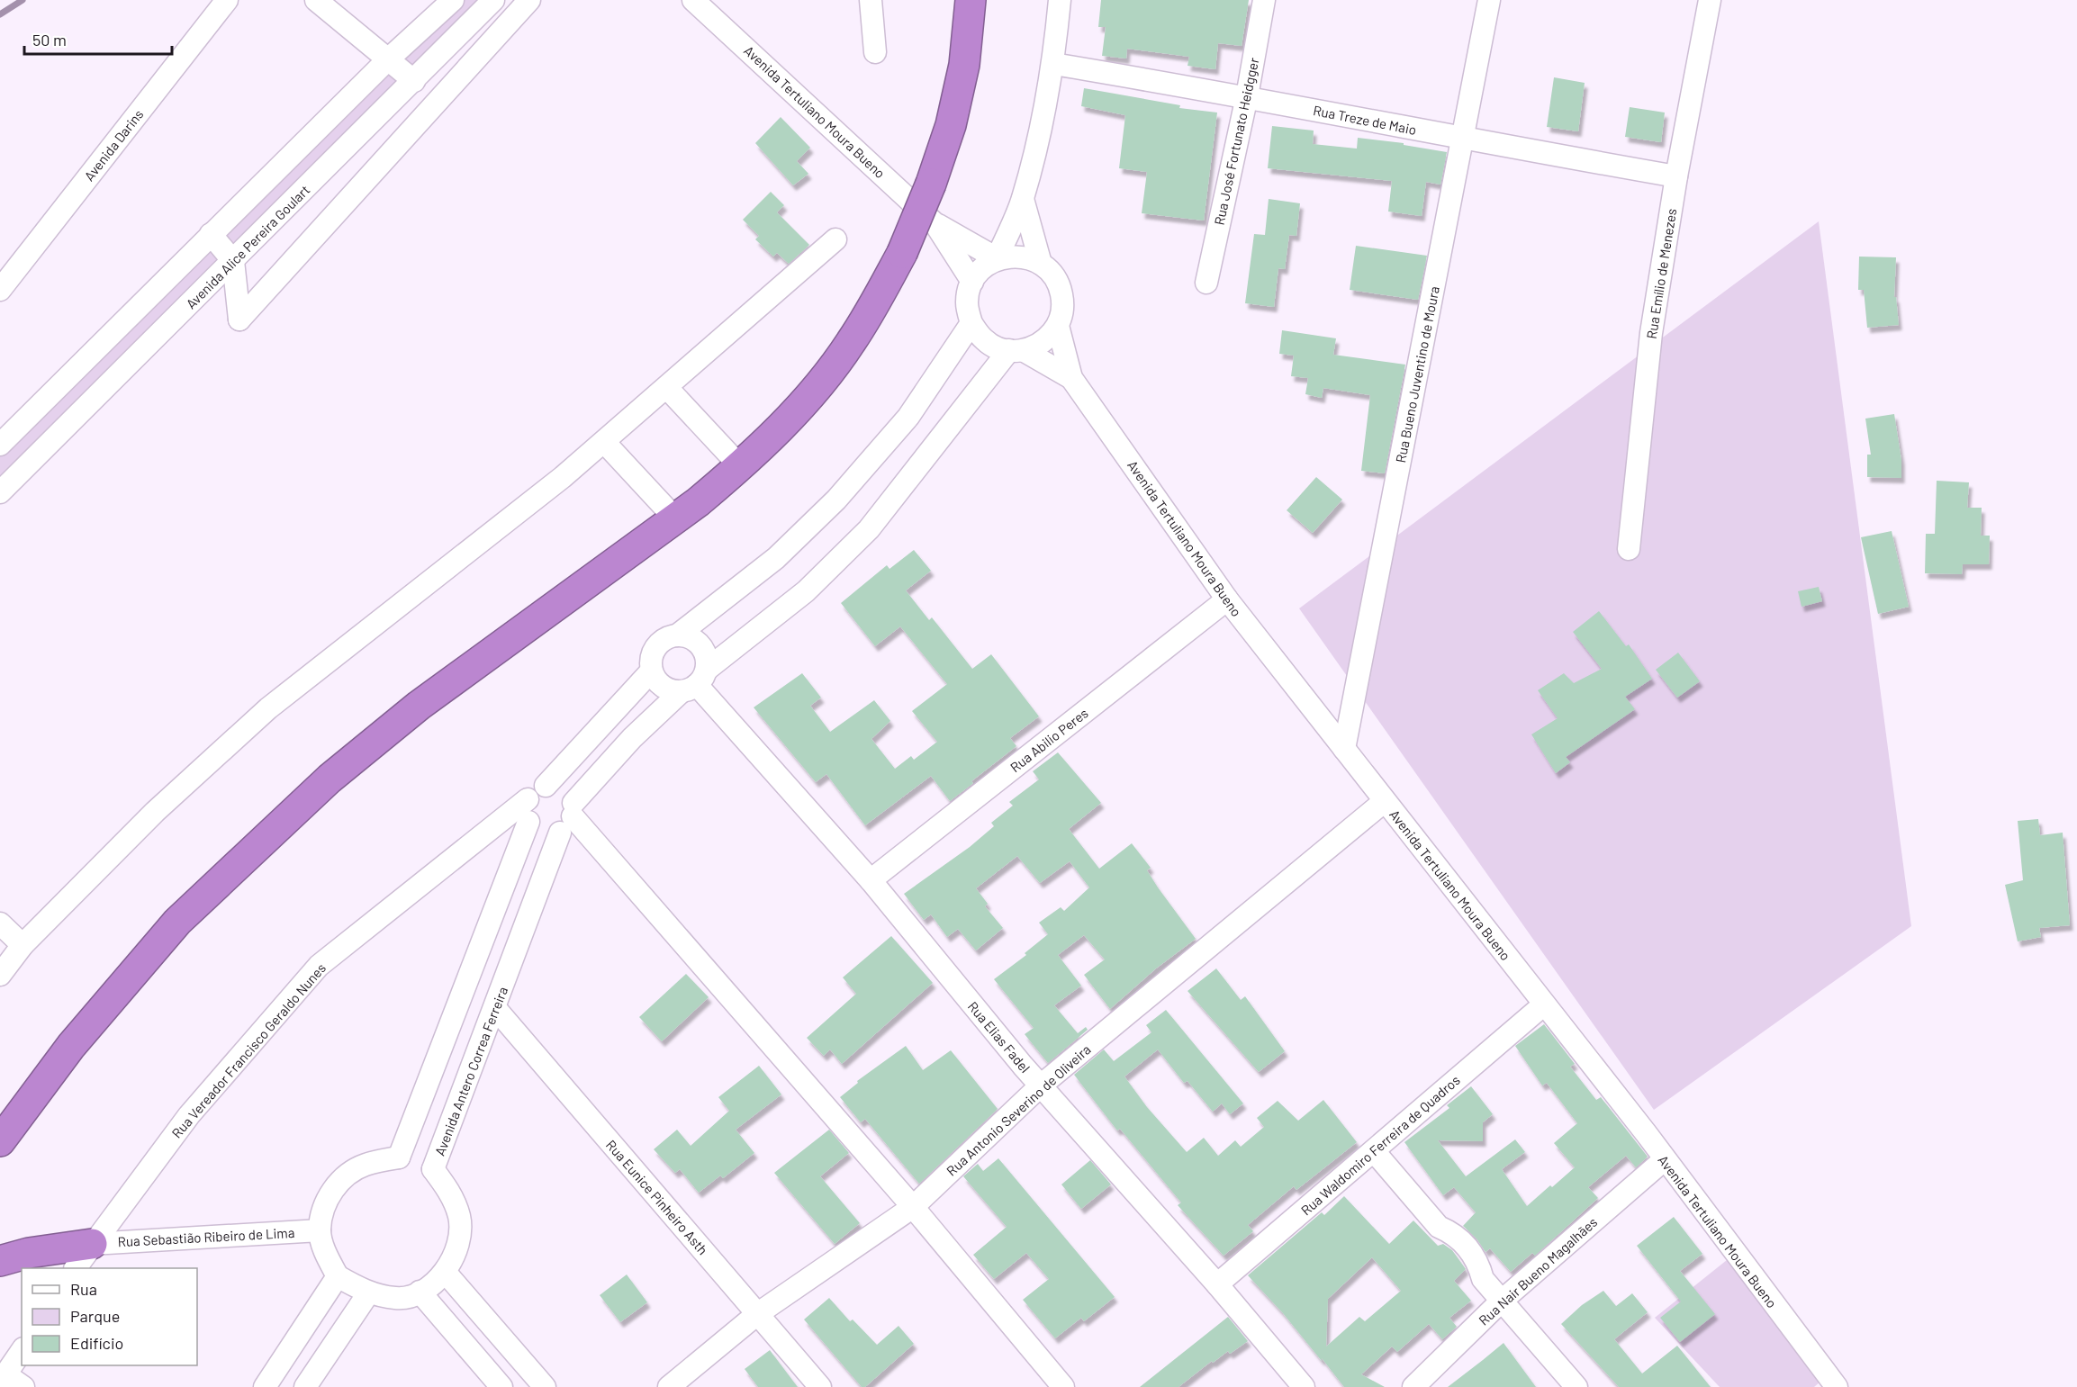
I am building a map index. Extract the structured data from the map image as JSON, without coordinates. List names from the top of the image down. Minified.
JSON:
{"streets":{"street":["Avenida Tertuliano Moura Bueno","Rua Treze de Maio","Rua José Fortunato Heidgger","Avenida Darins","Avenida Alice Pereira Goulart","Rua Emílio de Menezes","Rua Bueno Juventino de Moura","Rua Abilio Peres","Rua Elias Fadel","Rua Vereador Francisco Geraldo Nunes","Avenida Antero Correa Ferreira","Rua Antonio Severino de Oliveira","Rua Waldomiro Ferreira de Quadros","Rua Eunice Pinheiro Asth","Rua Sebastião Ribeiro de Lima","Rua Nair Bueno Magalhães"]},"crossings":[["Avenida Tertuliano Moura Bueno","Rua Bueno Juventino de Moura"],["Avenida Tertuliano Moura Bueno","Rua Abilio Peres"],["Avenida Tertuliano Moura Bueno","Rua Antonio Severino de Oliveira"],["Avenida Tertuliano Moura Bueno","Rua Waldomiro Ferreira de Quadros"],["Avenida Tertuliano Moura Bueno","Rua Nair Bueno Magalhães"],["Rua Treze de Maio","Rua José Fortunato Heidgger"],["Rua Treze de Maio","Rua Emílio de Menezes"],["Rua Treze de Maio","Rua Bueno Juventino de Moura"],["Rua Abilio Peres","Rua Elias Fadel"],["Rua Elias Fadel","Rua Antonio Severino de Oliveira"],["Rua Elias Fadel","Rua Waldomiro Ferreira de Quadros"],["Rua Vereador Francisco Geraldo Nunes","Avenida Antero Correa Ferreira"],["Rua Vereador Francisco Geraldo Nunes","Rua Sebastião Ribeiro de Lima"],["Avenida Antero Correa Ferreira","Rua Eunice Pinheiro Asth"],["Avenida Antero Correa Ferreira","Rua Sebastião Ribeiro de Lima"],["Rua Antonio Severino de Oliveira","Rua Eunice Pinheiro Asth"]],"legend":["Rua","Parque","Edifício"],"scale_bar":"50 m"}
